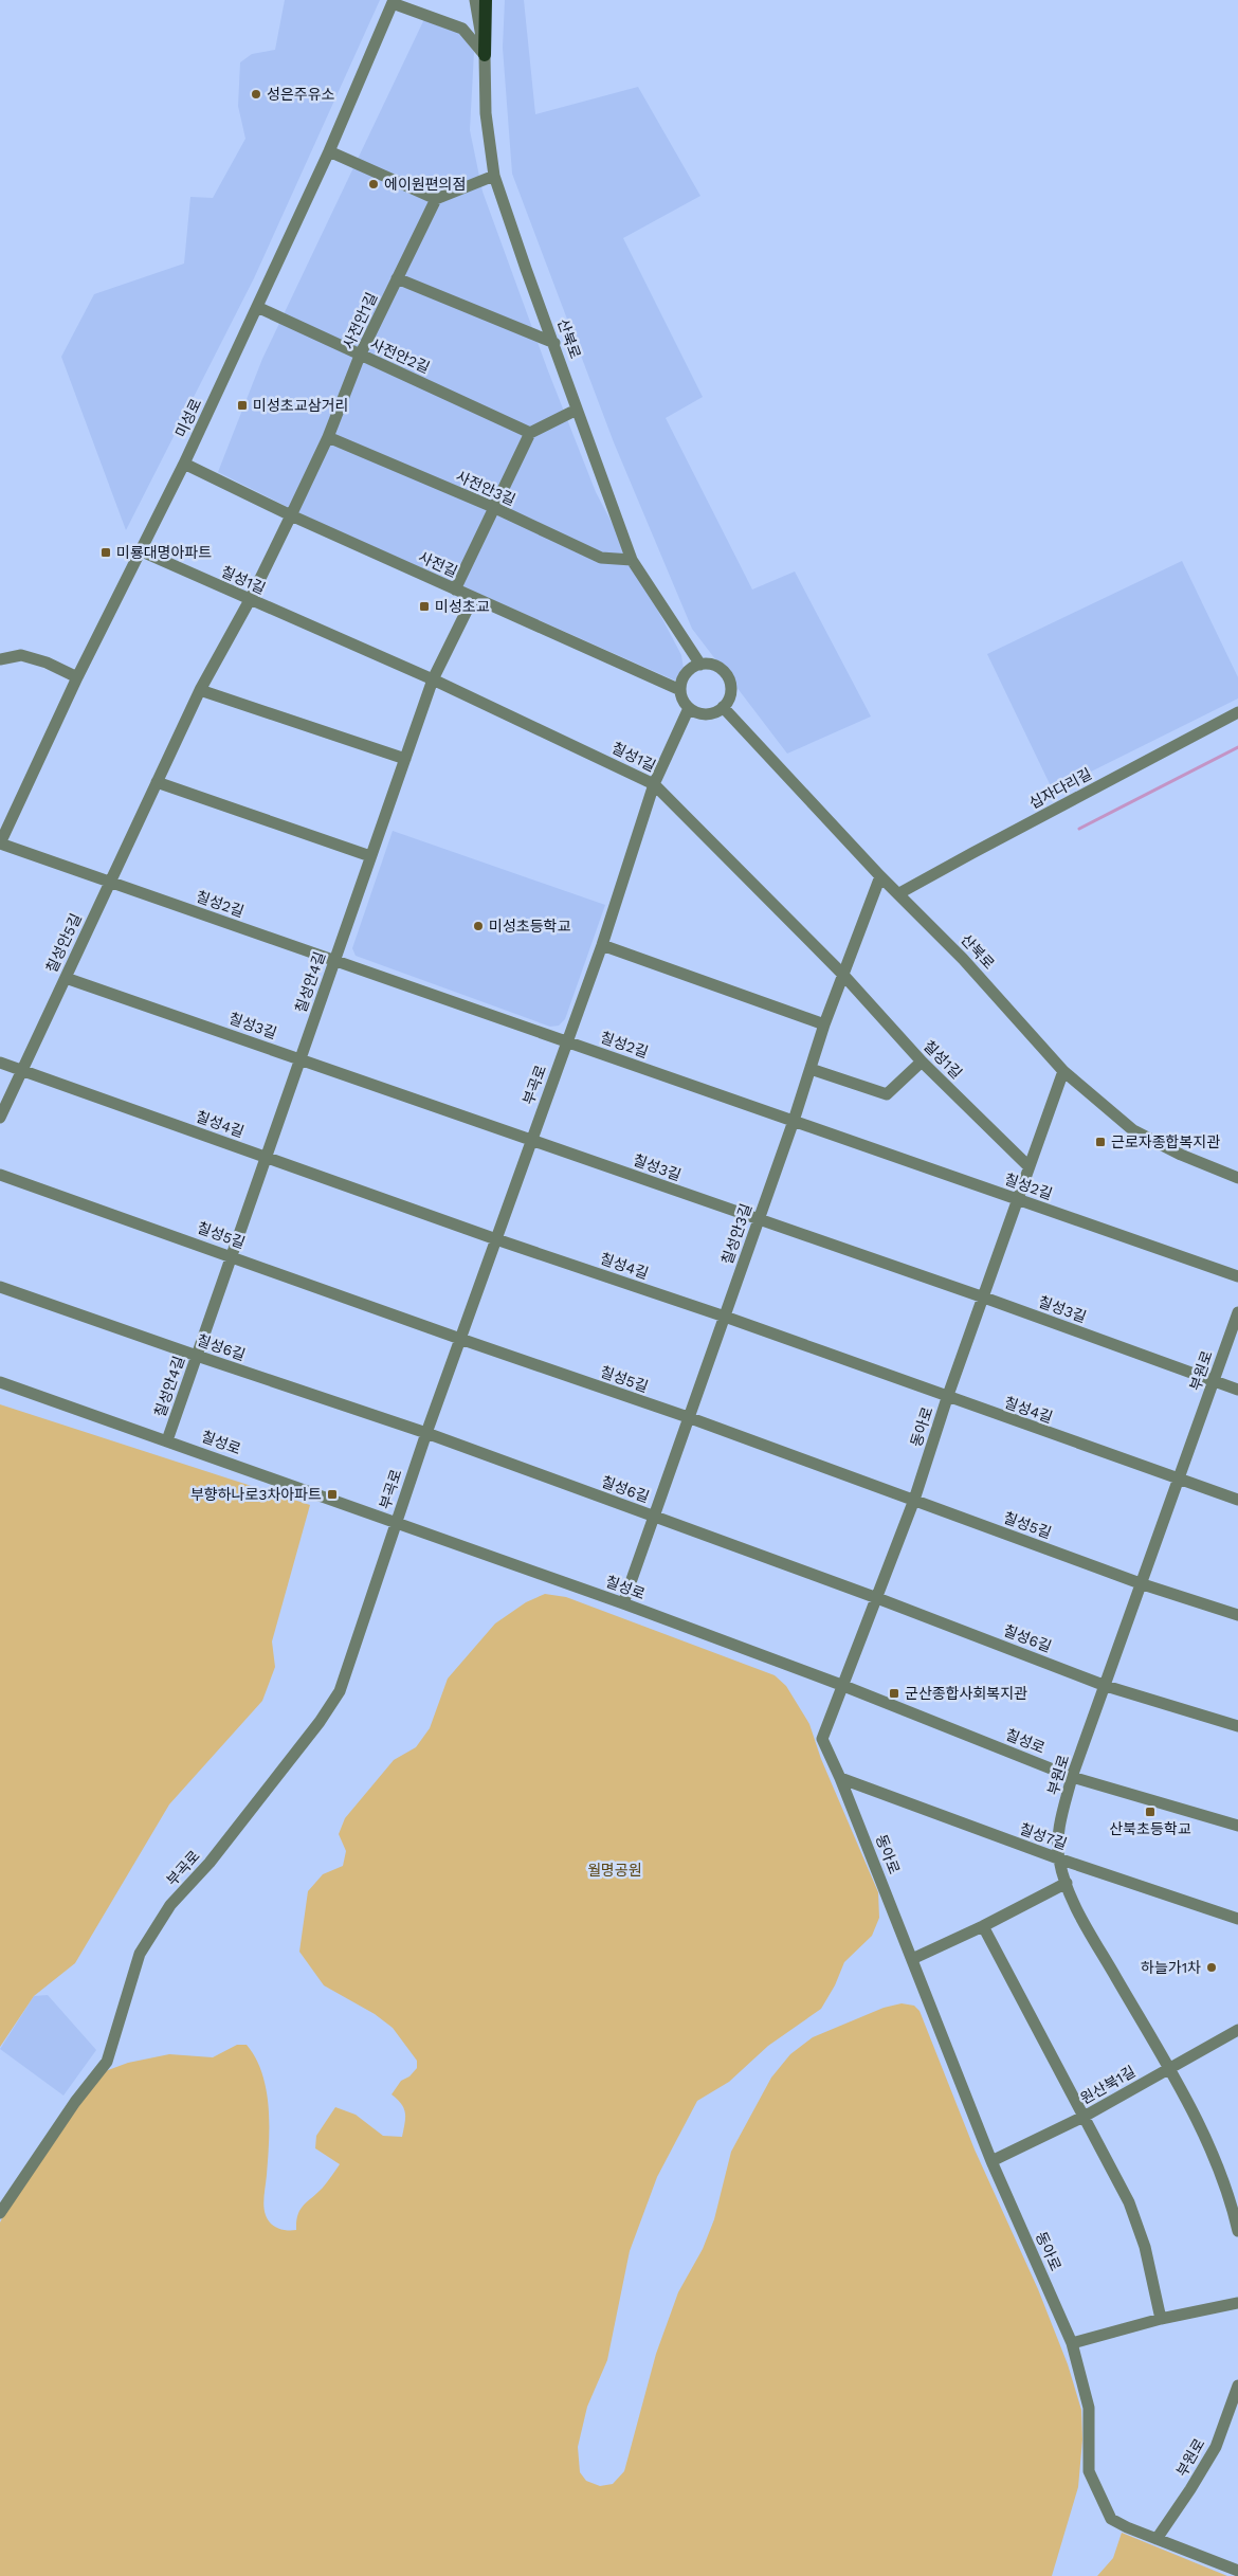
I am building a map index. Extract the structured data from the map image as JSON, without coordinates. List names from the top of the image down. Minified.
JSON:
{"streets":{"street":["사전안1길","산북로","사전안2길","미성로","사전안3길","사전길","칠성1길","십자다리길","칠성2길","칠성안5길","칠성안4길","칠성3길","부곡로","칠성4길","칠성안3길","칠성5길","칠성6길","부원로","동아로","칠성로","칠성7길","원산북1길"]},"crossings":[["사전안1길","사전안2길"],["사전안1길","사전안3길"],["사전안1길","사전길"],["사전안1길","칠성1길"],["사전안1길","칠성안5길"],["산북로","사전안3길"],["산북로","사전길"],["산북로","십자다리길"],["산북로","부곡로"],["산북로","칠성안3길"],["산북로","동아로"],["사전안2길","미성로"],["미성로","사전길"],["미성로","칠성1길"],["미성로","칠성2길"],["사전길","칠성안4길"],["사전길","부곡로"],["칠성1길","칠성안5길"],["칠성1길","칠성안4길"],["칠성1길","부곡로"],["칠성1길","칠성안3길"],["칠성1길","동아로"],["칠성2길","칠성안5길"],["칠성2길","칠성안4길"],["칠성2길","부곡로"],["칠성2길","칠성안3길"],["칠성2길","동아로"],["칠성안5길","칠성3길"],["칠성안5길","칠성4길"],["칠성안4길","칠성3길"],["칠성안4길","칠성4길"],["칠성안4길","칠성5길"],["칠성안4길","칠성6길"],["칠성안4길","칠성로"],["칠성3길","부곡로"],["칠성3길","칠성안3길"],["칠성3길","부원로"],["칠성3길","동아로"],["부곡로","칠성4길"],["부곡로","칠성5길"],["부곡로","칠성6길"],["부곡로","칠성로"],["칠성4길","칠성안3길"],["칠성4길","부원로"],["칠성4길","동아로"],["칠성안3길","칠성5길"],["칠성안3길","칠성6길"],["칠성안3길","칠성로"],["칠성5길","부원로"],["칠성5길","동아로"],["칠성6길","부원로"],["칠성6길","동아로"],["부원로","동아로"],["부원로","칠성로"],["부원로","칠성7길"],["부원로","원산북1길"],["동아로","칠성로"],["동아로","칠성7길"],["동아로","원산북1길"]],"parks":["월명공원"],"places":{"other":["성은주유소","에이원편의점","미성초등학교","하늘가1차"],"transit":["미성초교삼거리","미룡대명아파트","미성초교","근로자종합복지관","부향하나로3차아파트","군산종합사회복지관","산북초등학교"]}}
